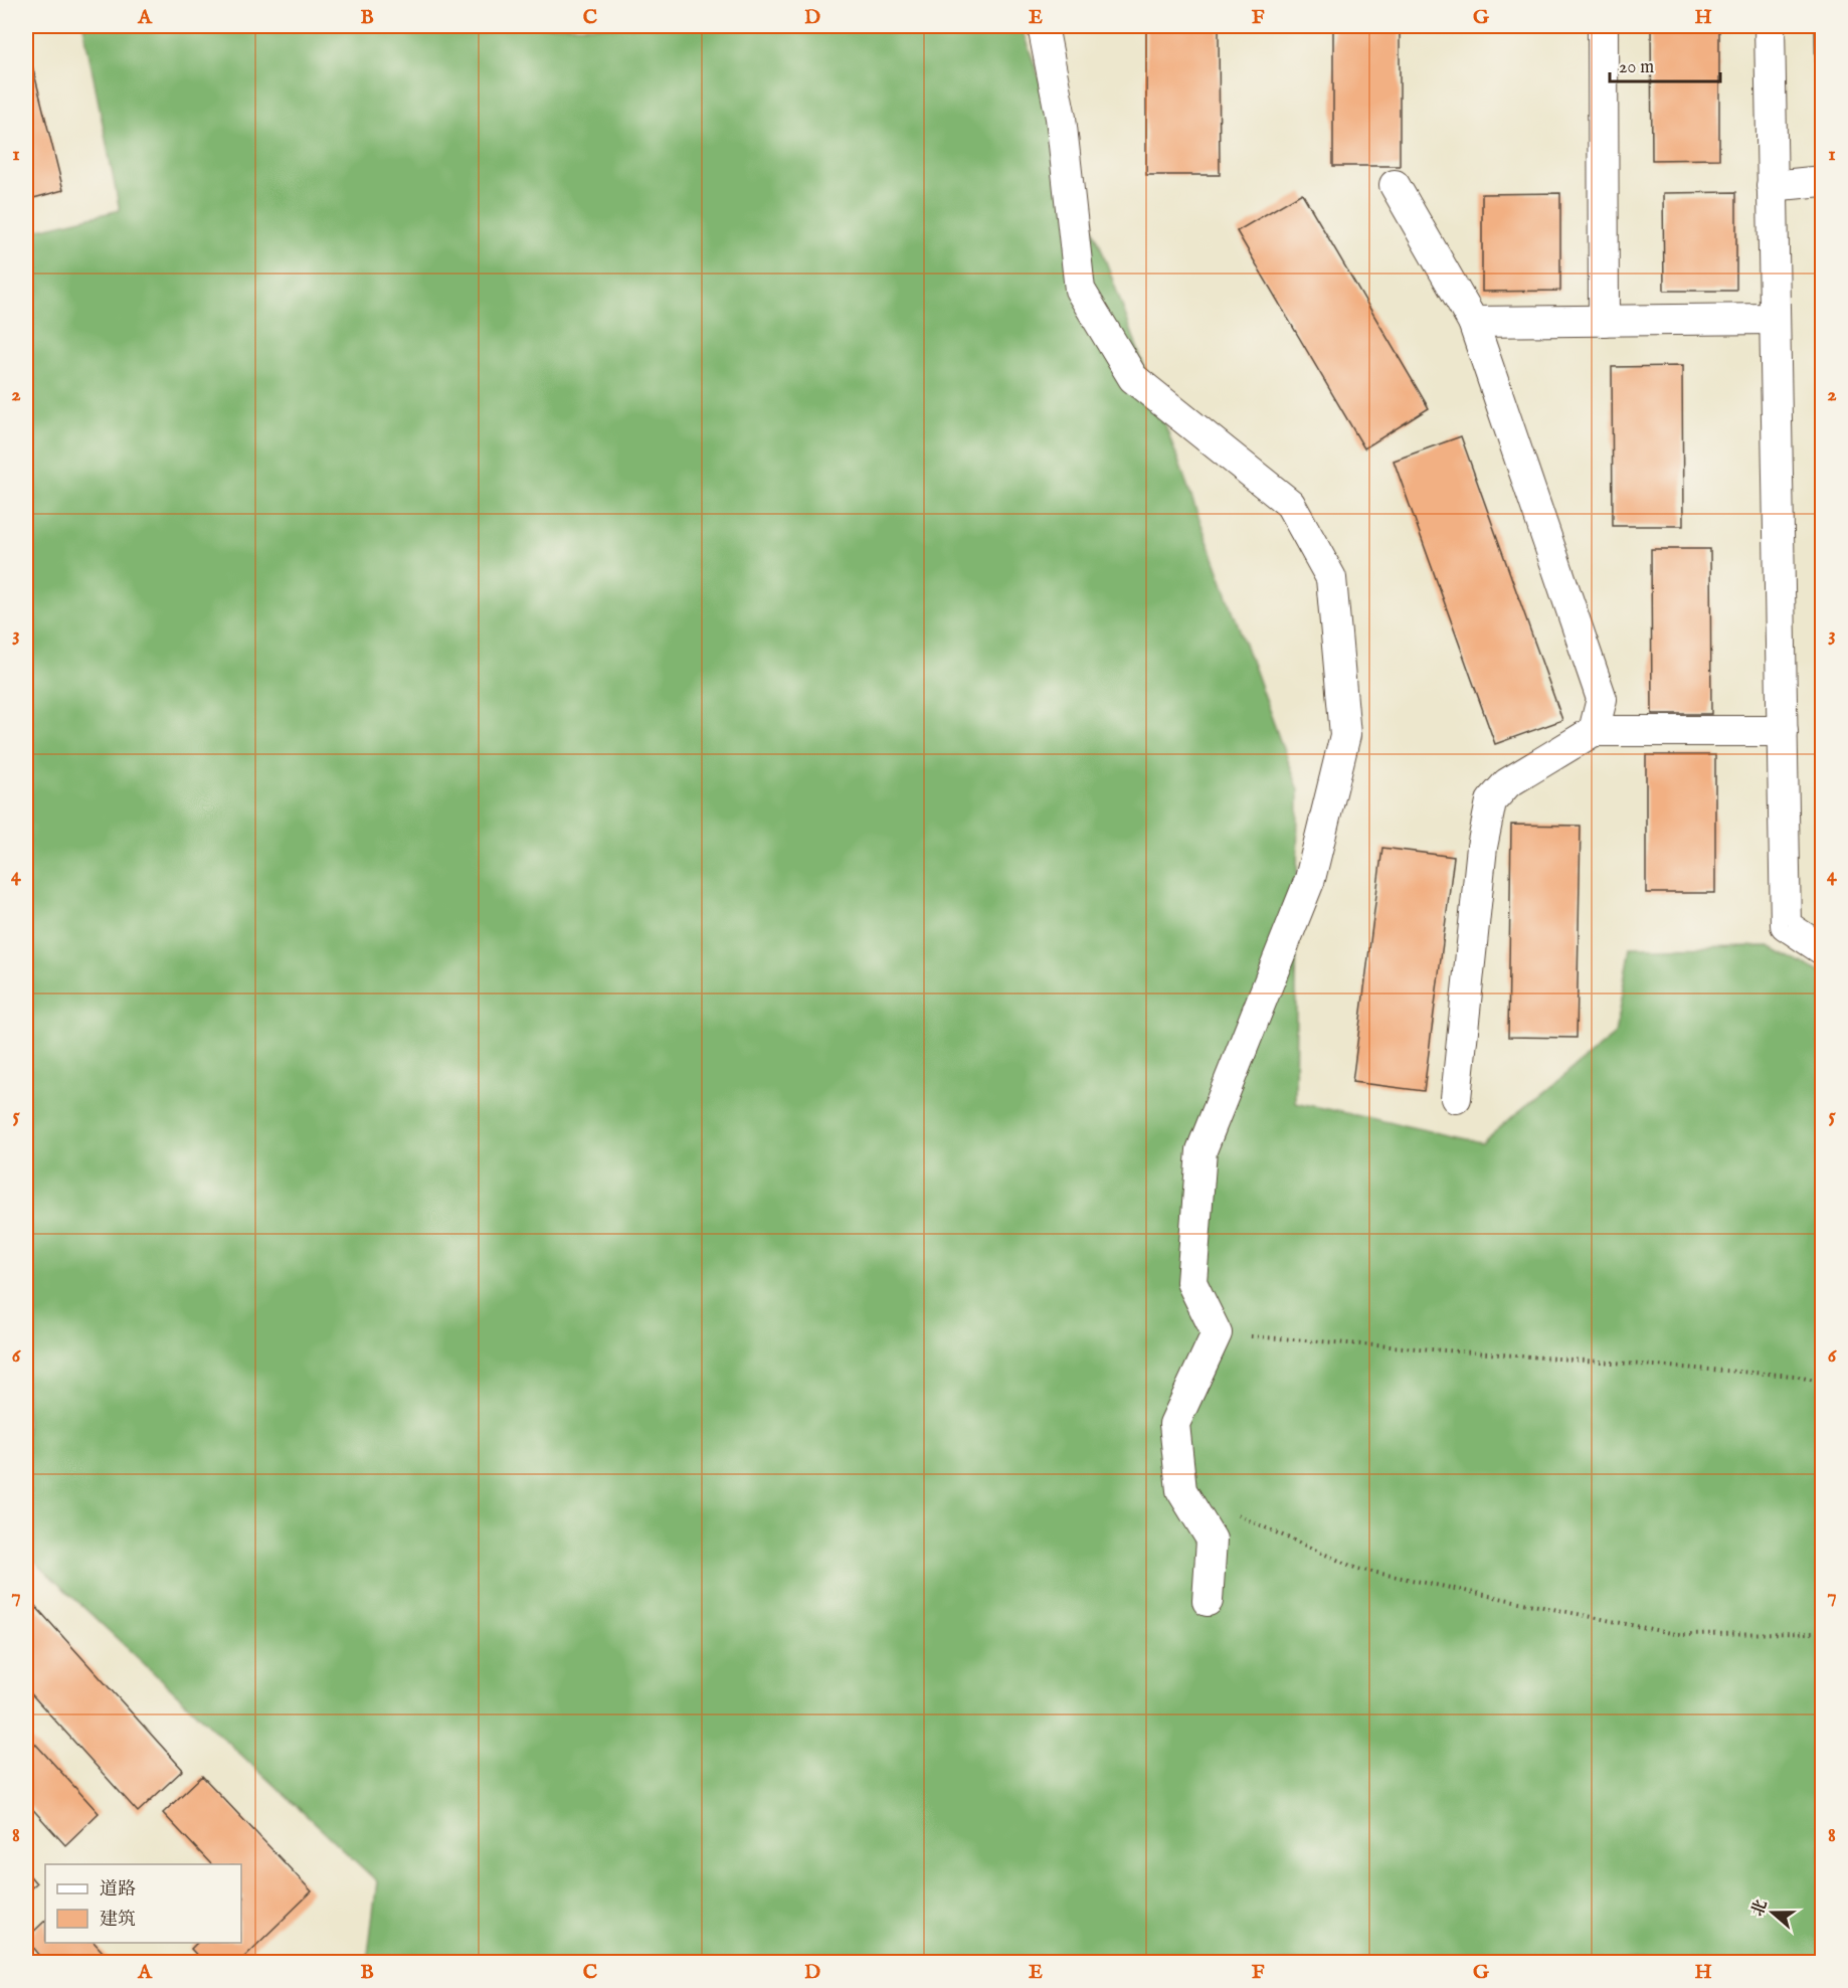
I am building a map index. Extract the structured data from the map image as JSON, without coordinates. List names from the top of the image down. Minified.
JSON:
{"legend":["道路","建筑"],"scale_bar":"20 m","north":"left","grid":{"columns":["A","B","C","D","E","F","G","H"],"rows":["1","2","3","4","5","6","7","8"]}}
